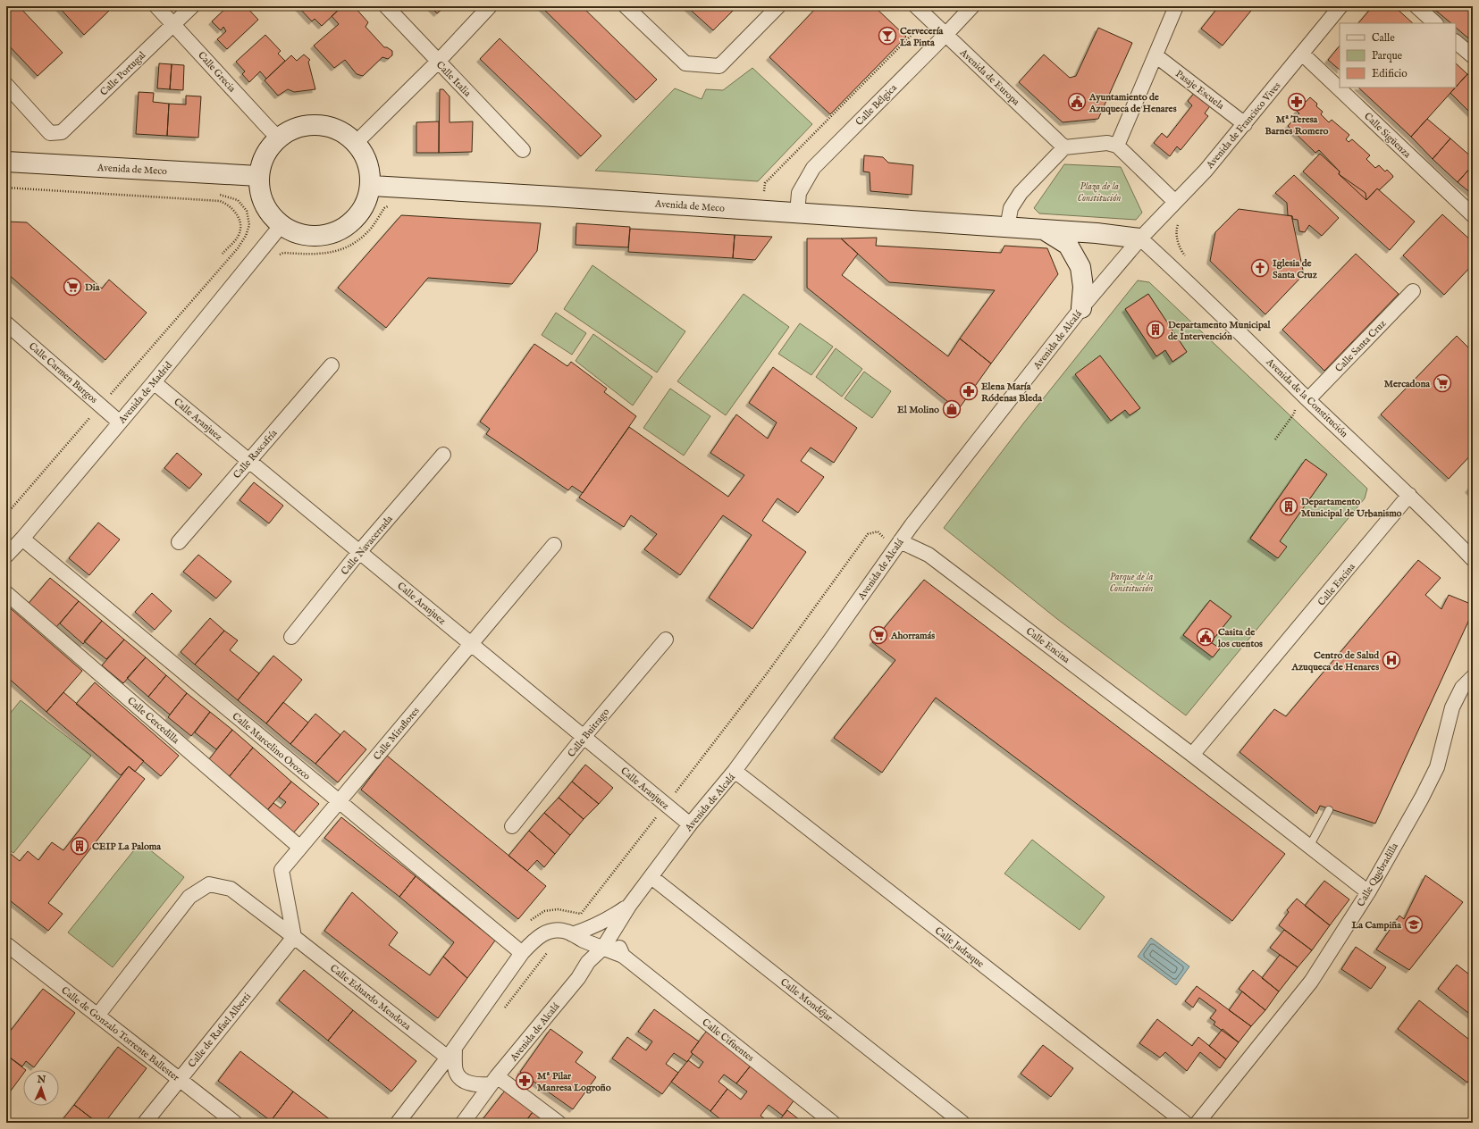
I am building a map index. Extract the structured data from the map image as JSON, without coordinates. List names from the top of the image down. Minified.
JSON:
{"streets":{"street":["Calle Grecia","Calle Portugal","Avenida de Europa","Calle Italia","Pasaje Escuela","Calle Bélgica","Avenida de Francisco Vives","Calle Sigüenza","Avenida de Meco","Avenida de Alcalá","Calle Santa Cruz","Calle Carmen Burgos","Avenida de Madrid","Avenida de la Constitución","Calle Aranjuez","Calle Rascafría","Calle Navacerrada","Calle Encina","Calle Cercedilla","Calle Buitrago","Calle Miraflores","Calle Marcelino Orozco","Calle Quebradilla","Calle Jadraque","Calle Eduardo Mendoza","Calle Mondéjar","Calle de Rafael Alberti","Calle de Gonzalo Torrente Ballester","Calle Cifuentes"]},"crossings":[["Calle Grecia","Calle Portugal"],["Calle Grecia","Avenida de Meco"],["Calle Grecia","Avenida de Madrid"],["Avenida de Europa","Calle Bélgica"],["Pasaje Escuela","Avenida de Francisco Vives"],["Calle Bélgica","Avenida de Meco"],["Avenida de Francisco Vives","Calle Sigüenza"],["Avenida de Francisco Vives","Avenida de Meco"],["Avenida de Francisco Vives","Avenida de Alcalá"],["Avenida de Francisco Vives","Avenida de la Constitución"],["Avenida de Meco","Avenida de Alcalá"],["Avenida de Meco","Avenida de Madrid"],["Avenida de Meco","Avenida de la Constitución"],["Avenida de Alcalá","Avenida de la Constitución"],["Avenida de Alcalá","Calle Aranjuez"],["Avenida de Alcalá","Calle Encina"],["Avenida de Alcalá","Calle Marcelino Orozco"],["Avenida de Alcalá","Calle Jadraque"],["Avenida de Alcalá","Calle Eduardo Mendoza"],["Avenida de Alcalá","Calle Mondéjar"],["Avenida de Alcalá","Calle Cifuentes"],["Calle Santa Cruz","Avenida de la Constitución"],["Calle Carmen Burgos","Avenida de Madrid"],["Avenida de Madrid","Calle Aranjuez"],["Avenida de Madrid","Calle Marcelino Orozco"],["Avenida de la Constitución","Calle Encina"],["Calle Aranjuez","Calle Rascafría"],["Calle Aranjuez","Calle Navacerrada"],["Calle Aranjuez","Calle Buitrago"],["Calle Aranjuez","Calle Miraflores"],["Calle Encina","Calle Quebradilla"],["Calle Cercedilla","Calle Miraflores"],["Calle Miraflores","Calle Marcelino Orozco"],["Calle Miraflores","Calle Eduardo Mendoza"],["Calle Miraflores","Calle de Rafael Alberti"],["Calle Eduardo Mendoza","Calle de Rafael Alberti"],["Calle Eduardo Mendoza","Calle de Gonzalo Torrente Ballester"],["Calle de Rafael Alberti","Calle de Gonzalo Torrente Ballester"]],"parks":["Plaza de la Constitución","Parque de la Constitución"],"places":{"bar":["Cervecería La Pinta"],"public building":["Ayuntamiento de Azuqueca de Henares","Casita de los cuentos"],"pharmacy":["Mª Teresa Barnes Romero","Elena María Ródenas Bleda","Mª Pilar Manresa Logroño"],"church":["Iglesia de Santa Cruz"],"supermarket":["Dia","Mercadona","Ahorramás"],"building":["Departamento Municipal de Intervención","Departamento Municipal de Urbanismo","CEIP La Paloma"],"shop":["El Molino"],"hospital":["Centro de Salud Azuqueca de Henares"],"school or university":["La Campiña"]},"legend":["Calle","Parque","Edificio"],"north":"top"}
